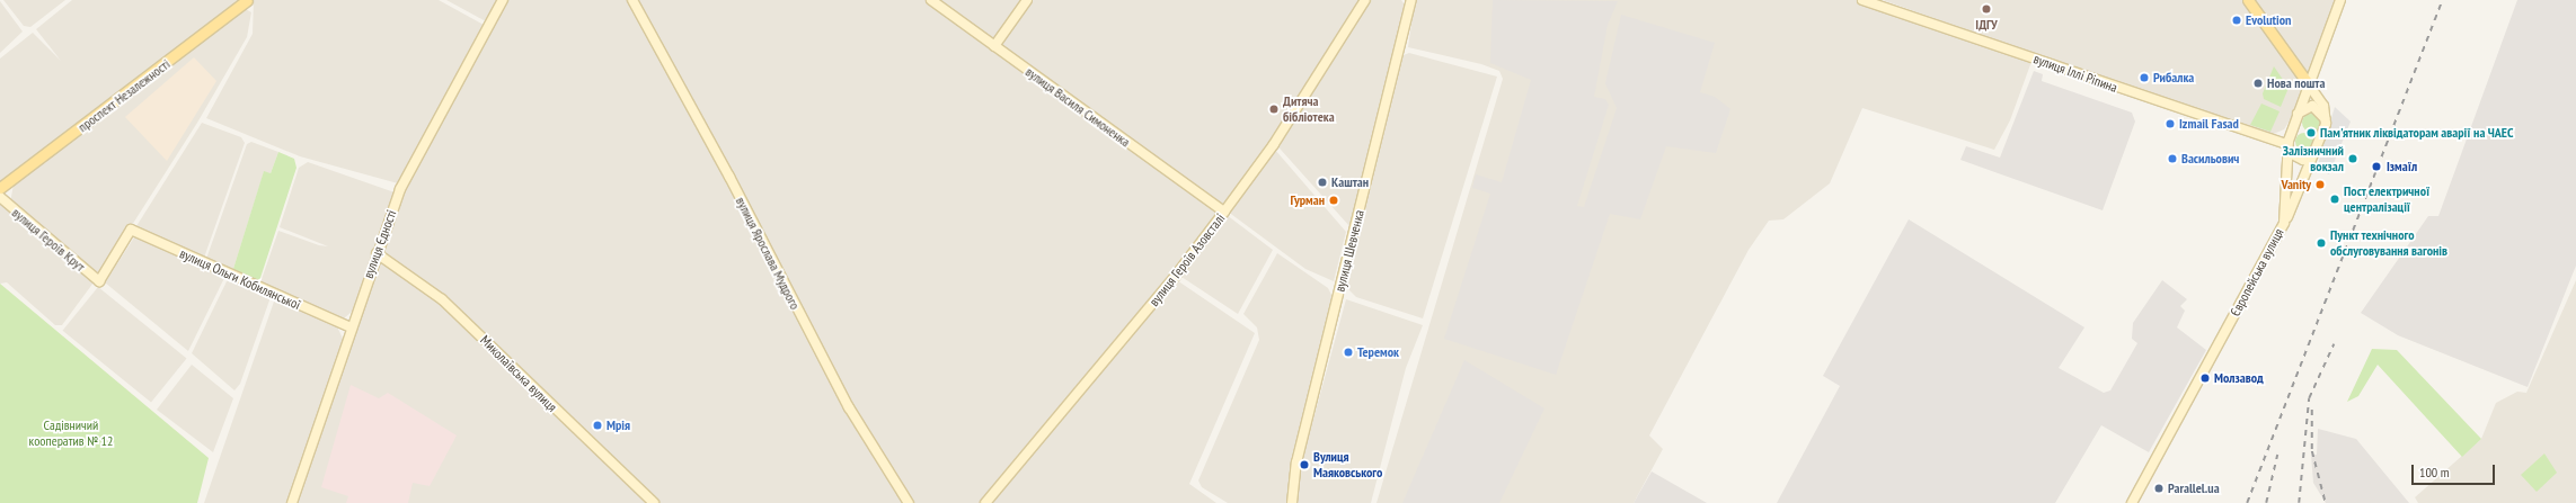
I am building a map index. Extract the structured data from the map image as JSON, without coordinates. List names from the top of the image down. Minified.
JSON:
{"streets":{"main road":["проспект Незалежності"],"street":["вулиця Іллі Ріпина","вулиця Василя Симоненка","вулиця Героїв Крут","вулиця Єдності","вулиця Шевченка","вулиця Ярослава Мудрого","вулиця Героїв Азовсталі","Європейська вулиця","вулиця Ольги Кобилянської","Миколаївська вулиця"]},"crossings":[["вулиця Іллі Ріпина","Європейська вулиця"],["вулиця Василя Симоненка","вулиця Героїв Азовсталі"],["вулиця Героїв Крут","вулиця Ольги Кобилянської"],["вулиця Єдності","вулиця Ольги Кобилянської"],["вулиця Єдності","Миколаївська вулиця"]],"parks":["Садівничий кооператив № 12"],"places":["ІДГУ","Evolution","Рибалка","Нова пошта","Дитяча бібліотека","Izmail Fasad","Пам'ятник ліквідаторам аварії на ЧАЕС","Васильович","Залізничний вокзал","Ізмаїл","Каштан","Vanity","Пост електричної централізації","Гурман","Пункт технічного обслуговування вагонів","Теремок","Молзавод","Мрія","Вулиця Маяковського","Parallel.ua"],"scale_bar":"100 m"}
